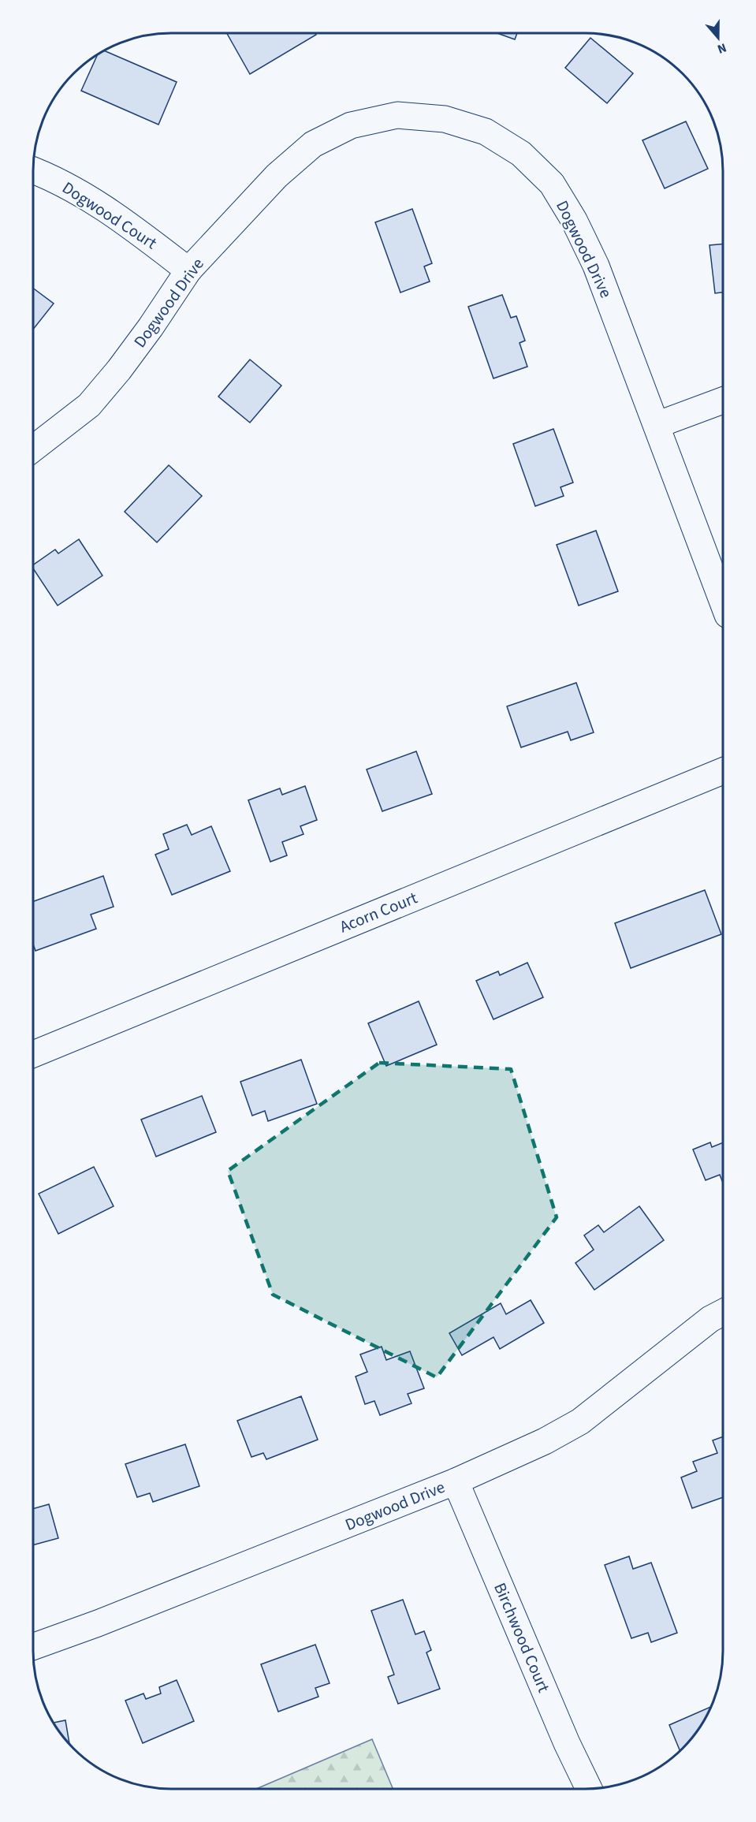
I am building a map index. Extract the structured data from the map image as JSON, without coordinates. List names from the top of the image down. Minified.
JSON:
{"streets":{"street":["Dogwood Court","Dogwood Drive","Acorn Court","Birchwood Court"]},"crossings":[["Dogwood Court","Dogwood Drive"],["Dogwood Drive","Birchwood Court"]],"north":"bottom"}
